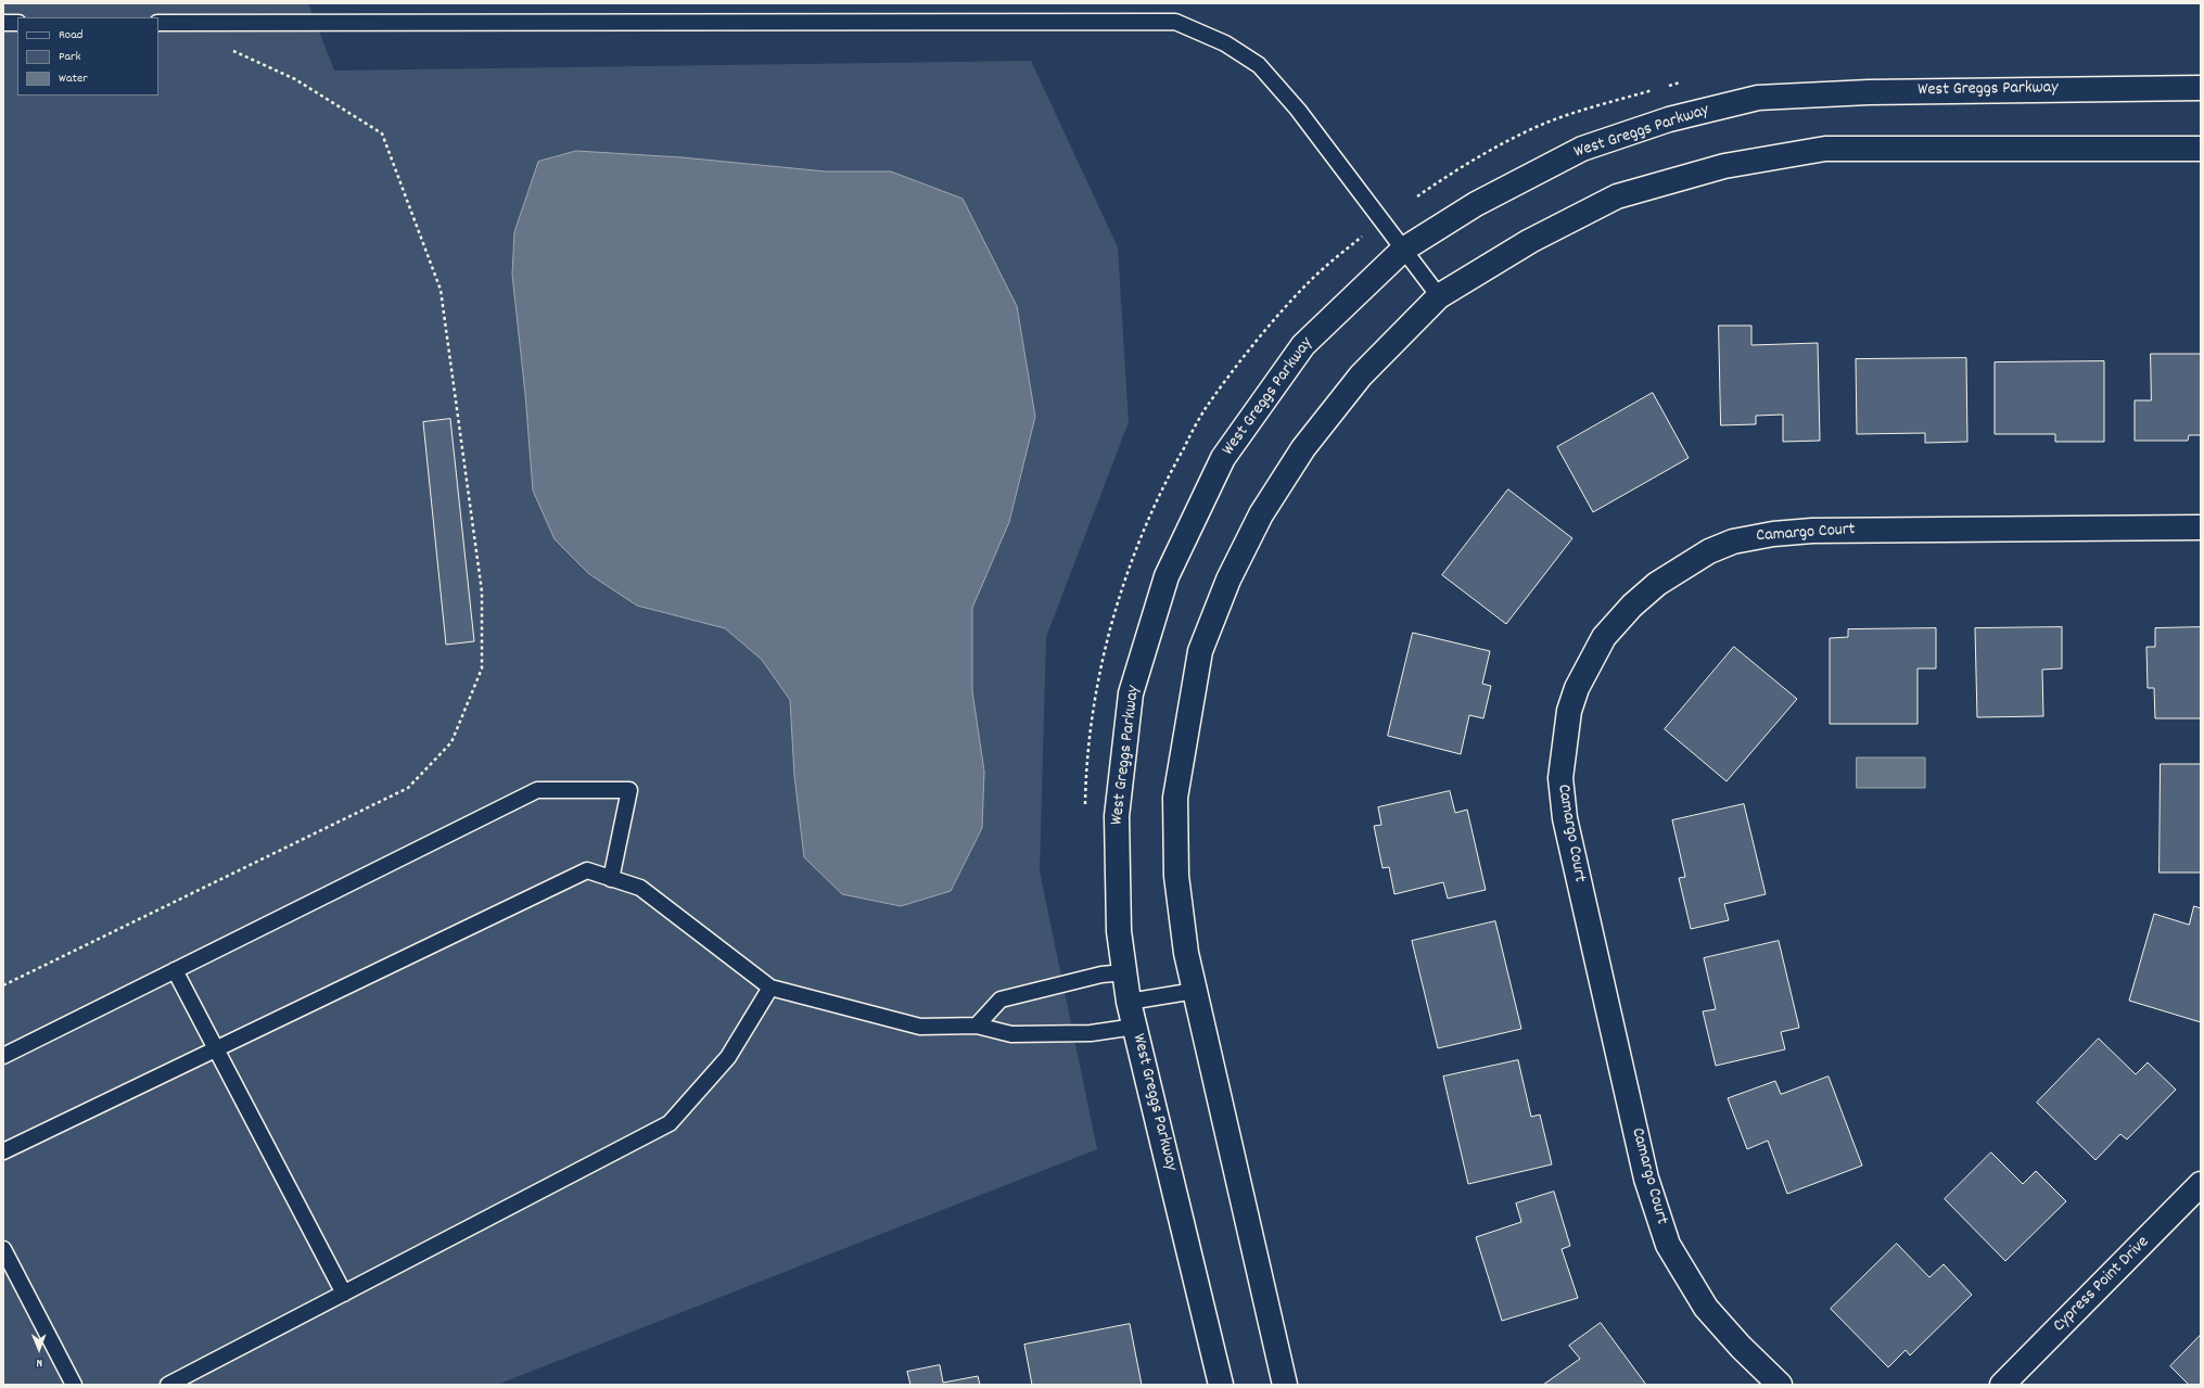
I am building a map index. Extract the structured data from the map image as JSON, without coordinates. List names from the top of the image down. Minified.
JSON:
{"streets":{"street":["West Greggs Parkway","Camargo Court","Cypress Point Drive"]},"legend":["Road","Park","Water"],"north":"bottom"}
